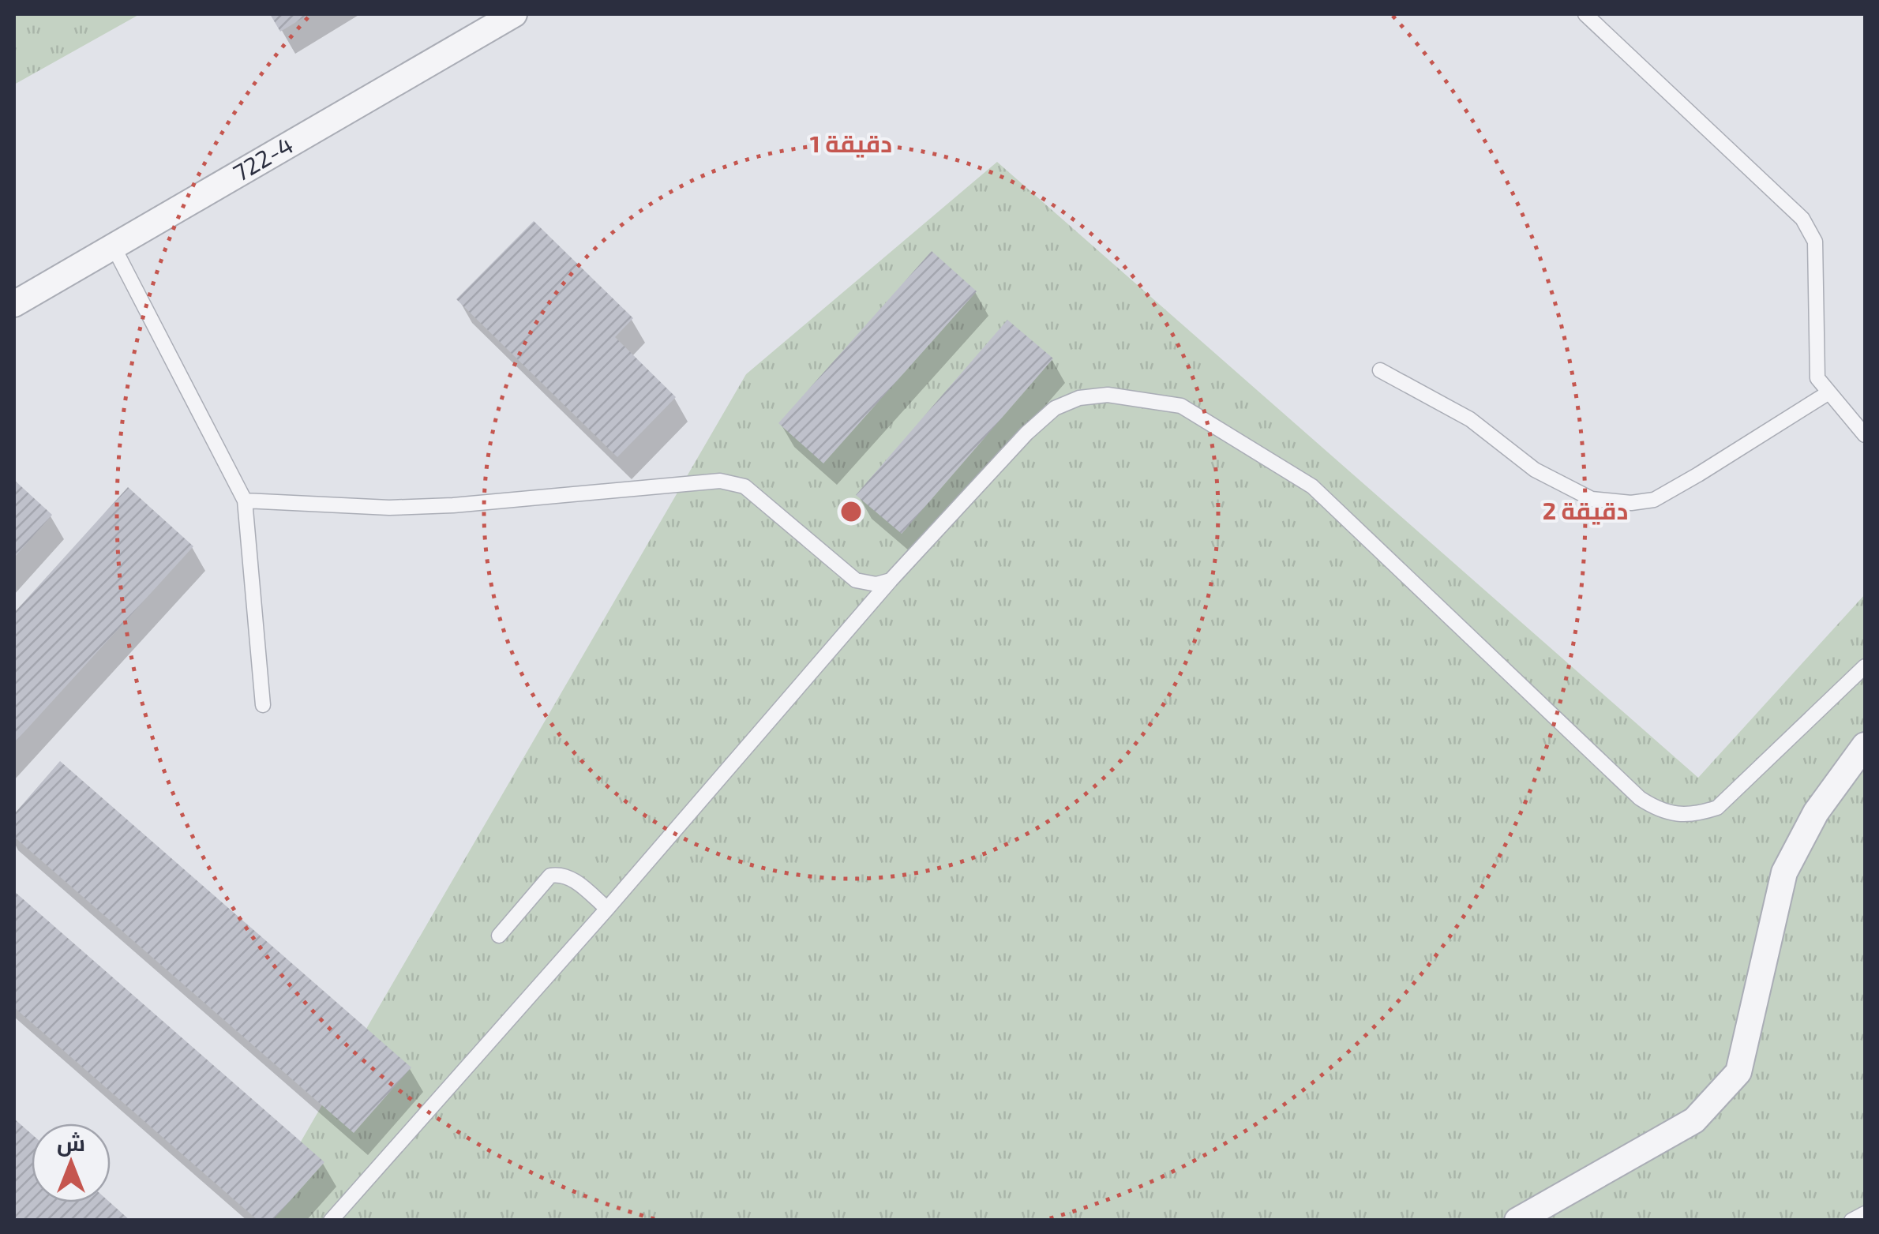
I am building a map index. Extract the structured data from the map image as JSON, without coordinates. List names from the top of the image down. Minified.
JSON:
{"streets":{"street":["722-4"]},"north":"top","rings":["1 دقيقة","2 دقيقة"]}
